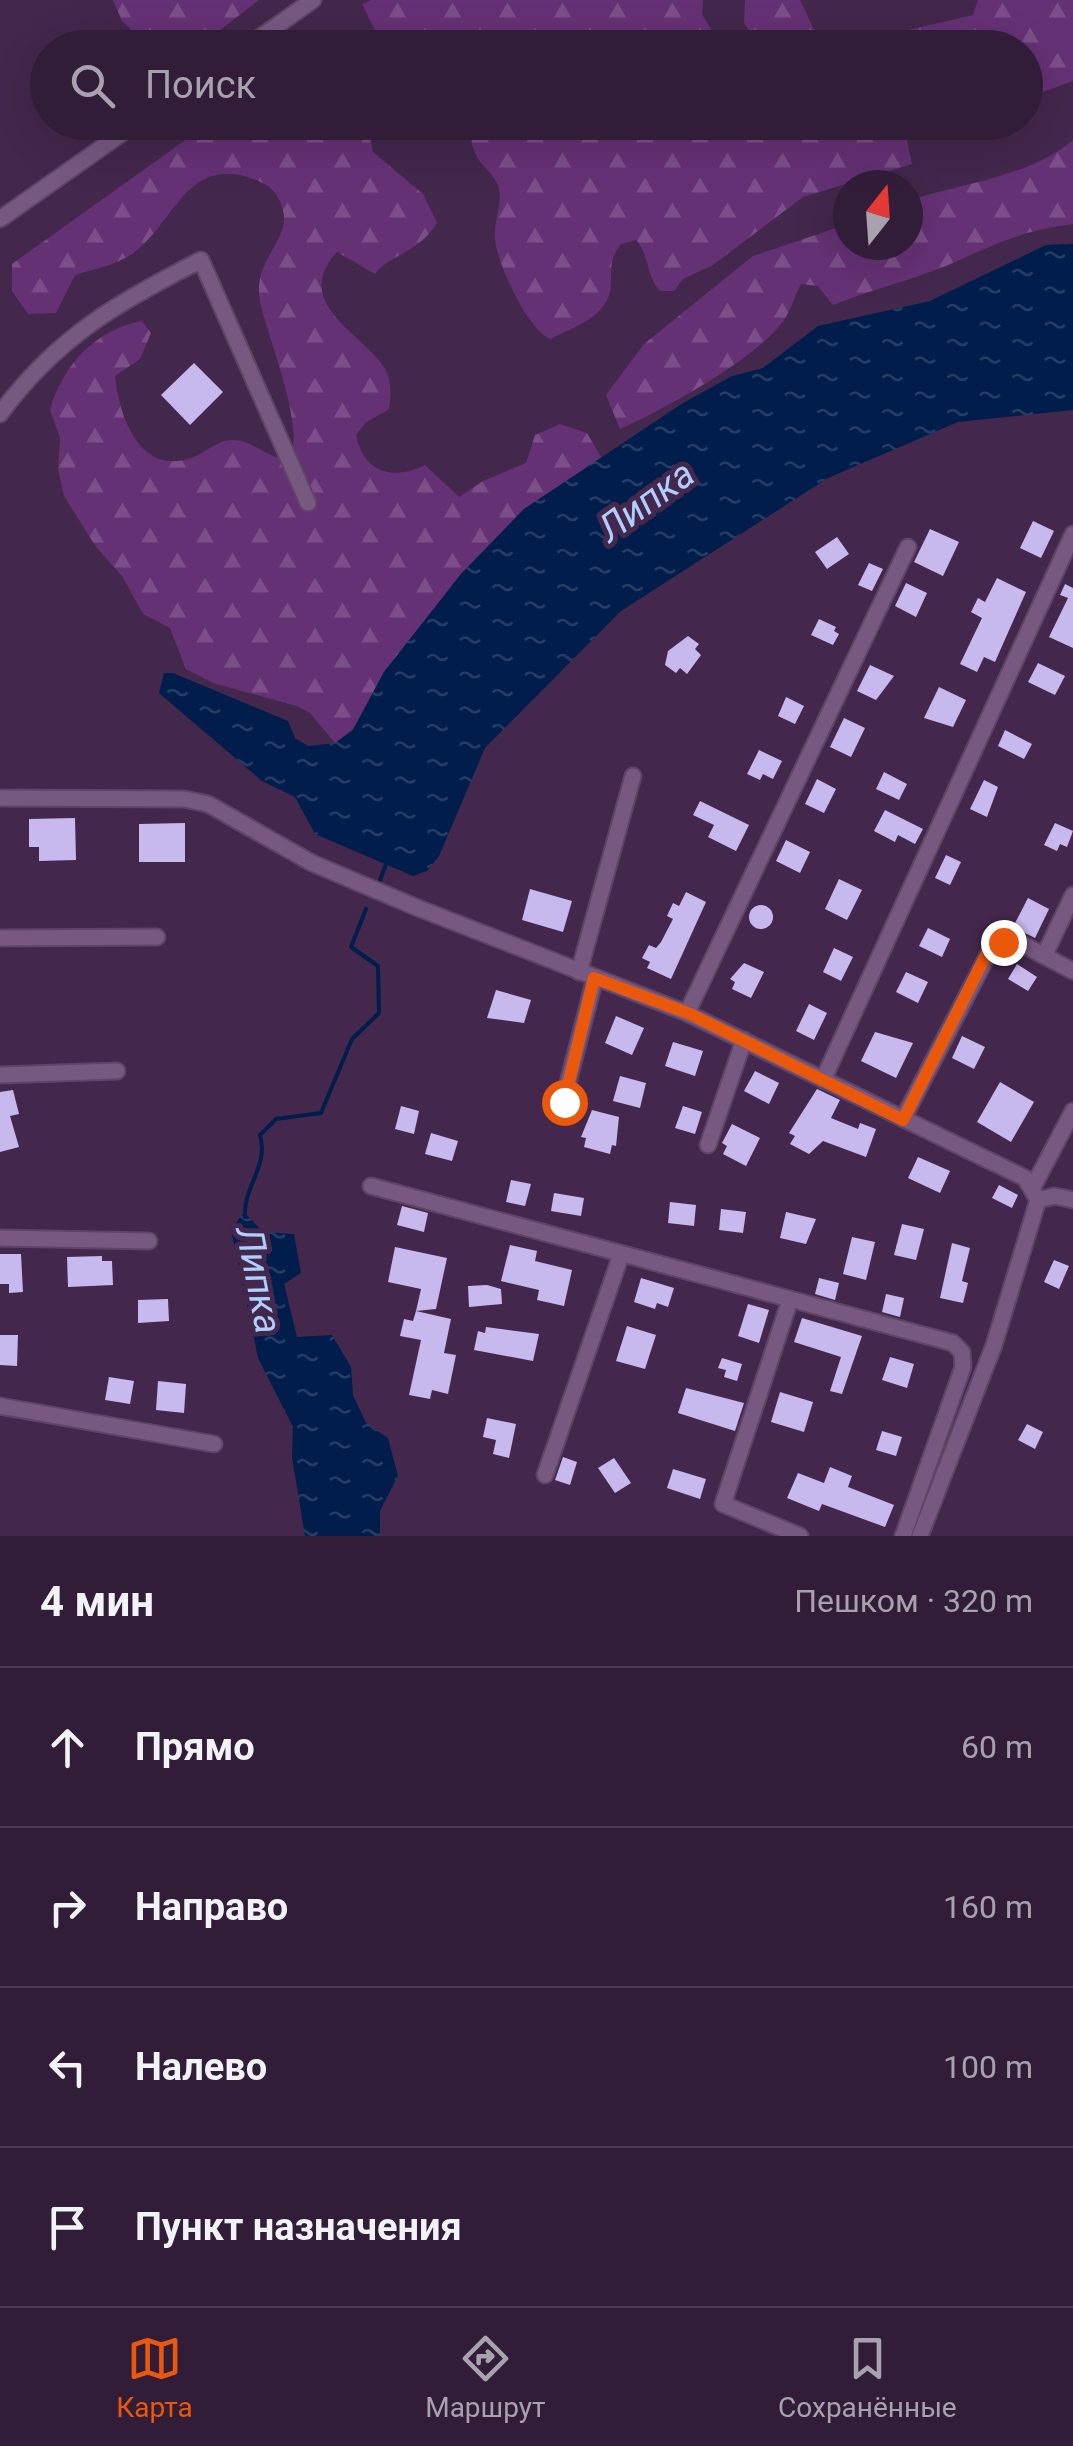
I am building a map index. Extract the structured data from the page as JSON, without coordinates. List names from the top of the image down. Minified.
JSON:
{"water":["Липка"],"north":"top","page":{"search":"Поиск","heading":["4 мин","Пешком · 320 m"],"list":[["Прямо","60 m"],["Направо","160 m"],["Налево","100 m"],"Пункт назначения"],"nav":["Карта","Маршрут","Сохранённые"]}}
